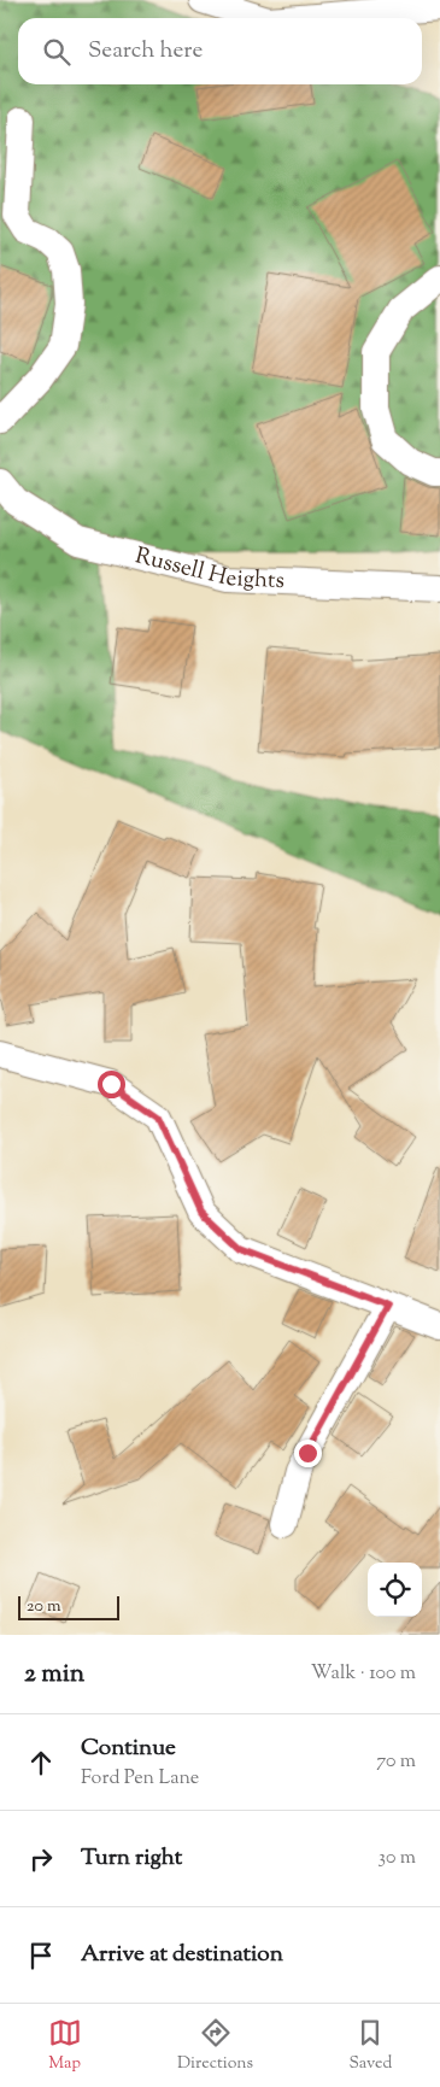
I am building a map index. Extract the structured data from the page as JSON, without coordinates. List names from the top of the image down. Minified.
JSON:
{"streets":{"street":["Russell Heights"]},"scale_bar":"20 m","page":{"search":"Search here","scale":"20 m","heading":["2 min","Walk · 100 m"],"list":[["Continue","Ford Pen Lane","70 m"],["Turn right","30 m"],"Arrive at destination"],"nav":["Map","Directions","Saved"]}}
